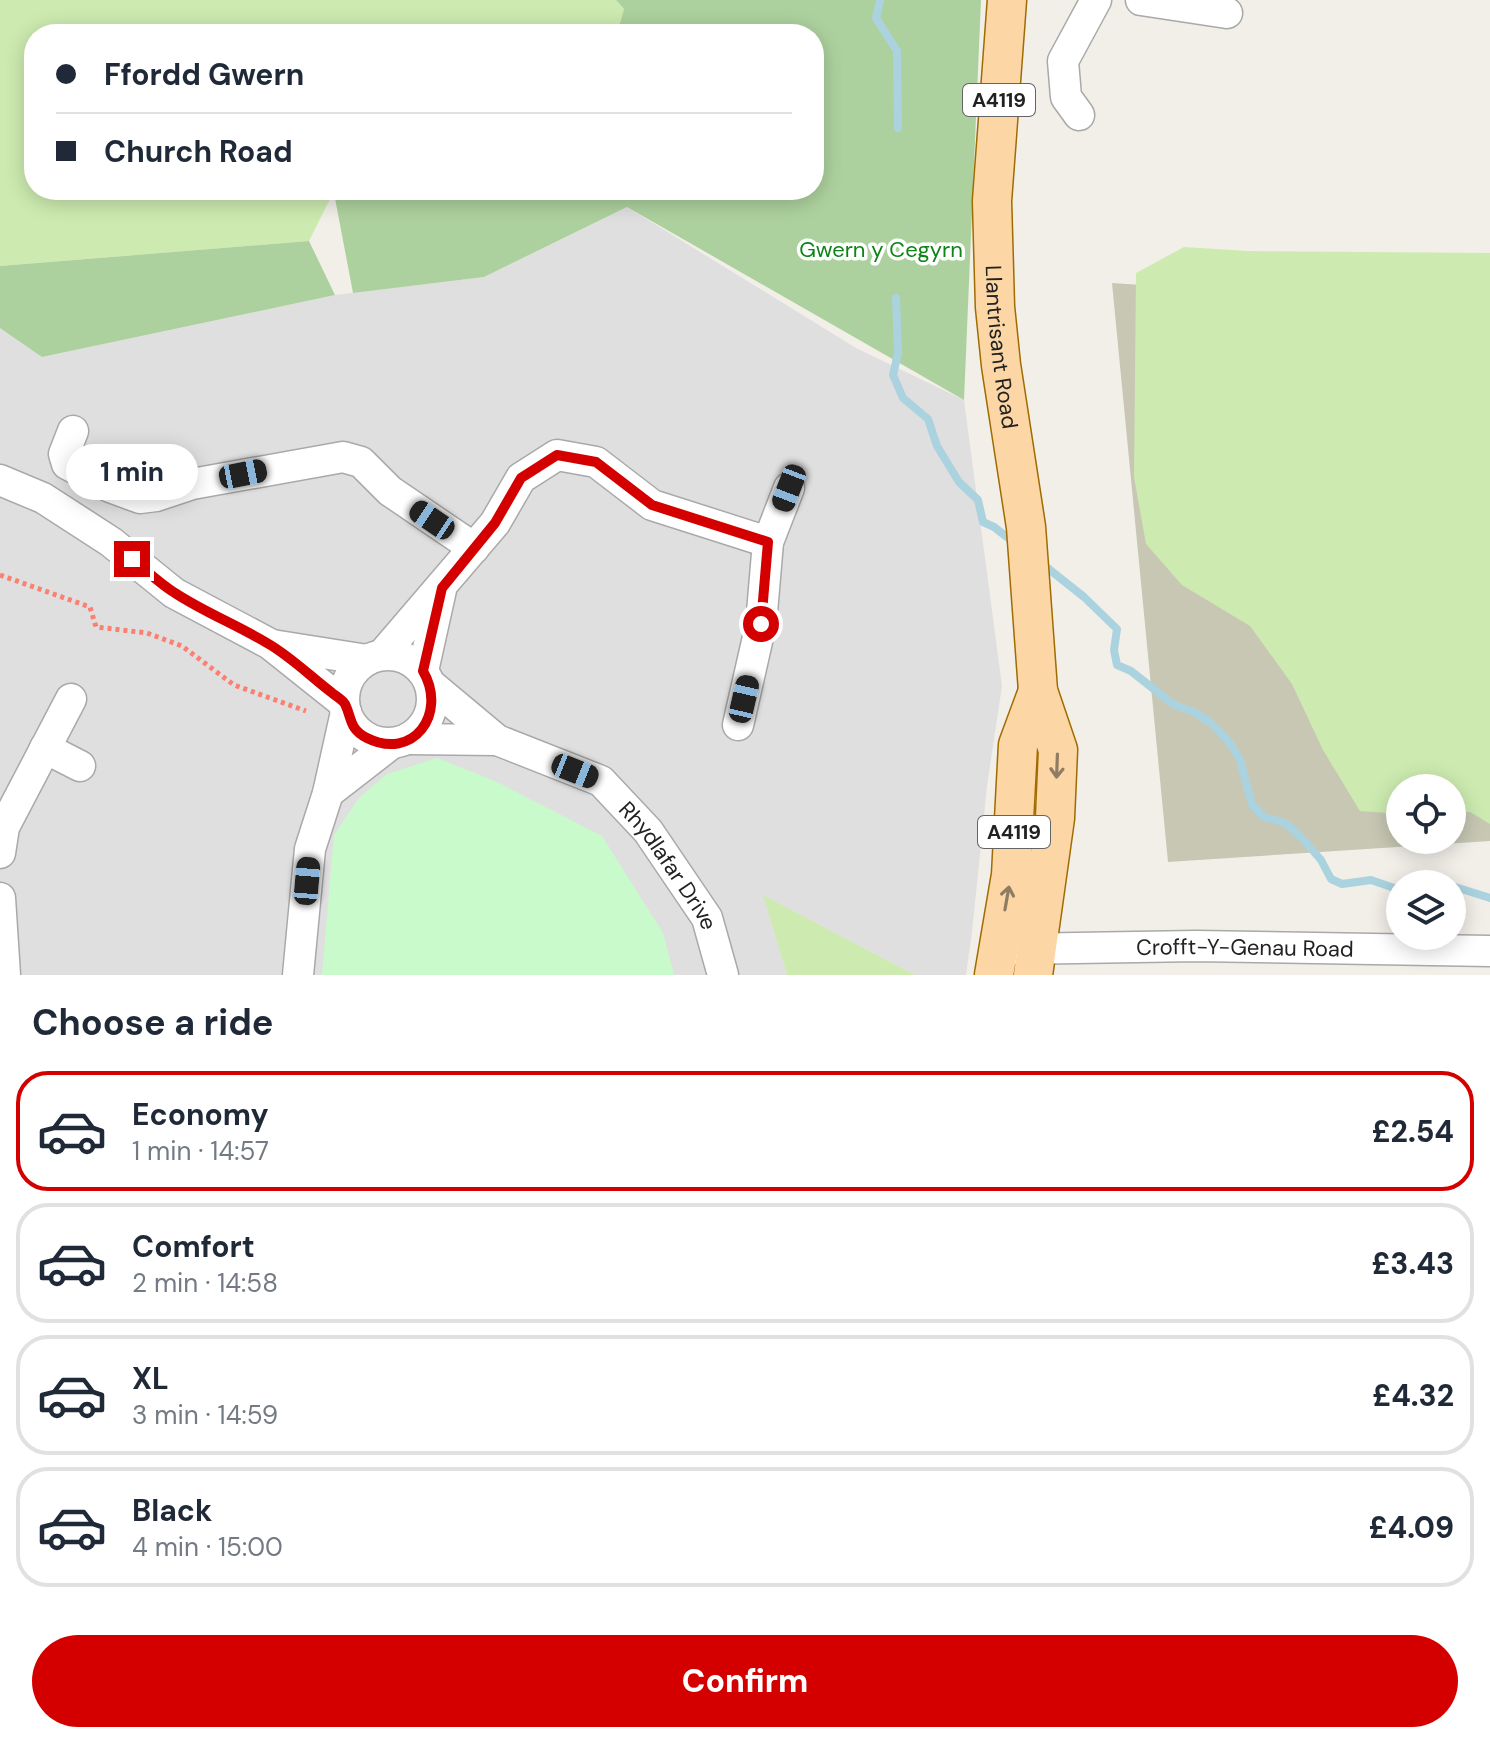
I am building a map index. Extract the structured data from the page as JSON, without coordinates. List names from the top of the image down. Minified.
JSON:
{"streets":{"main road":["A4119","Llantrisant Road"],"street":["Rhydlafar Drive","Crofft-Y-Genau Road"]},"crossings":[["Llantrisant Road","Crofft-Y-Genau Road"]],"parks":["Gwern y Cegyrn"],"page":{"banner":["Ffordd Gwern","Church Road"],"bubble":"1 min","heading":"Choose a ride","list":[{"name":"Economy","note":"1 min · 14:57","value":"£2.54"},{"name":"Comfort","note":"2 min · 14:58","value":"£3.43"},{"name":"XL","note":"3 min · 14:59","value":"£4.32"},{"name":"Black","note":"4 min · 15:00","value":"£4.09"}],"buttons":"Confirm"}}
